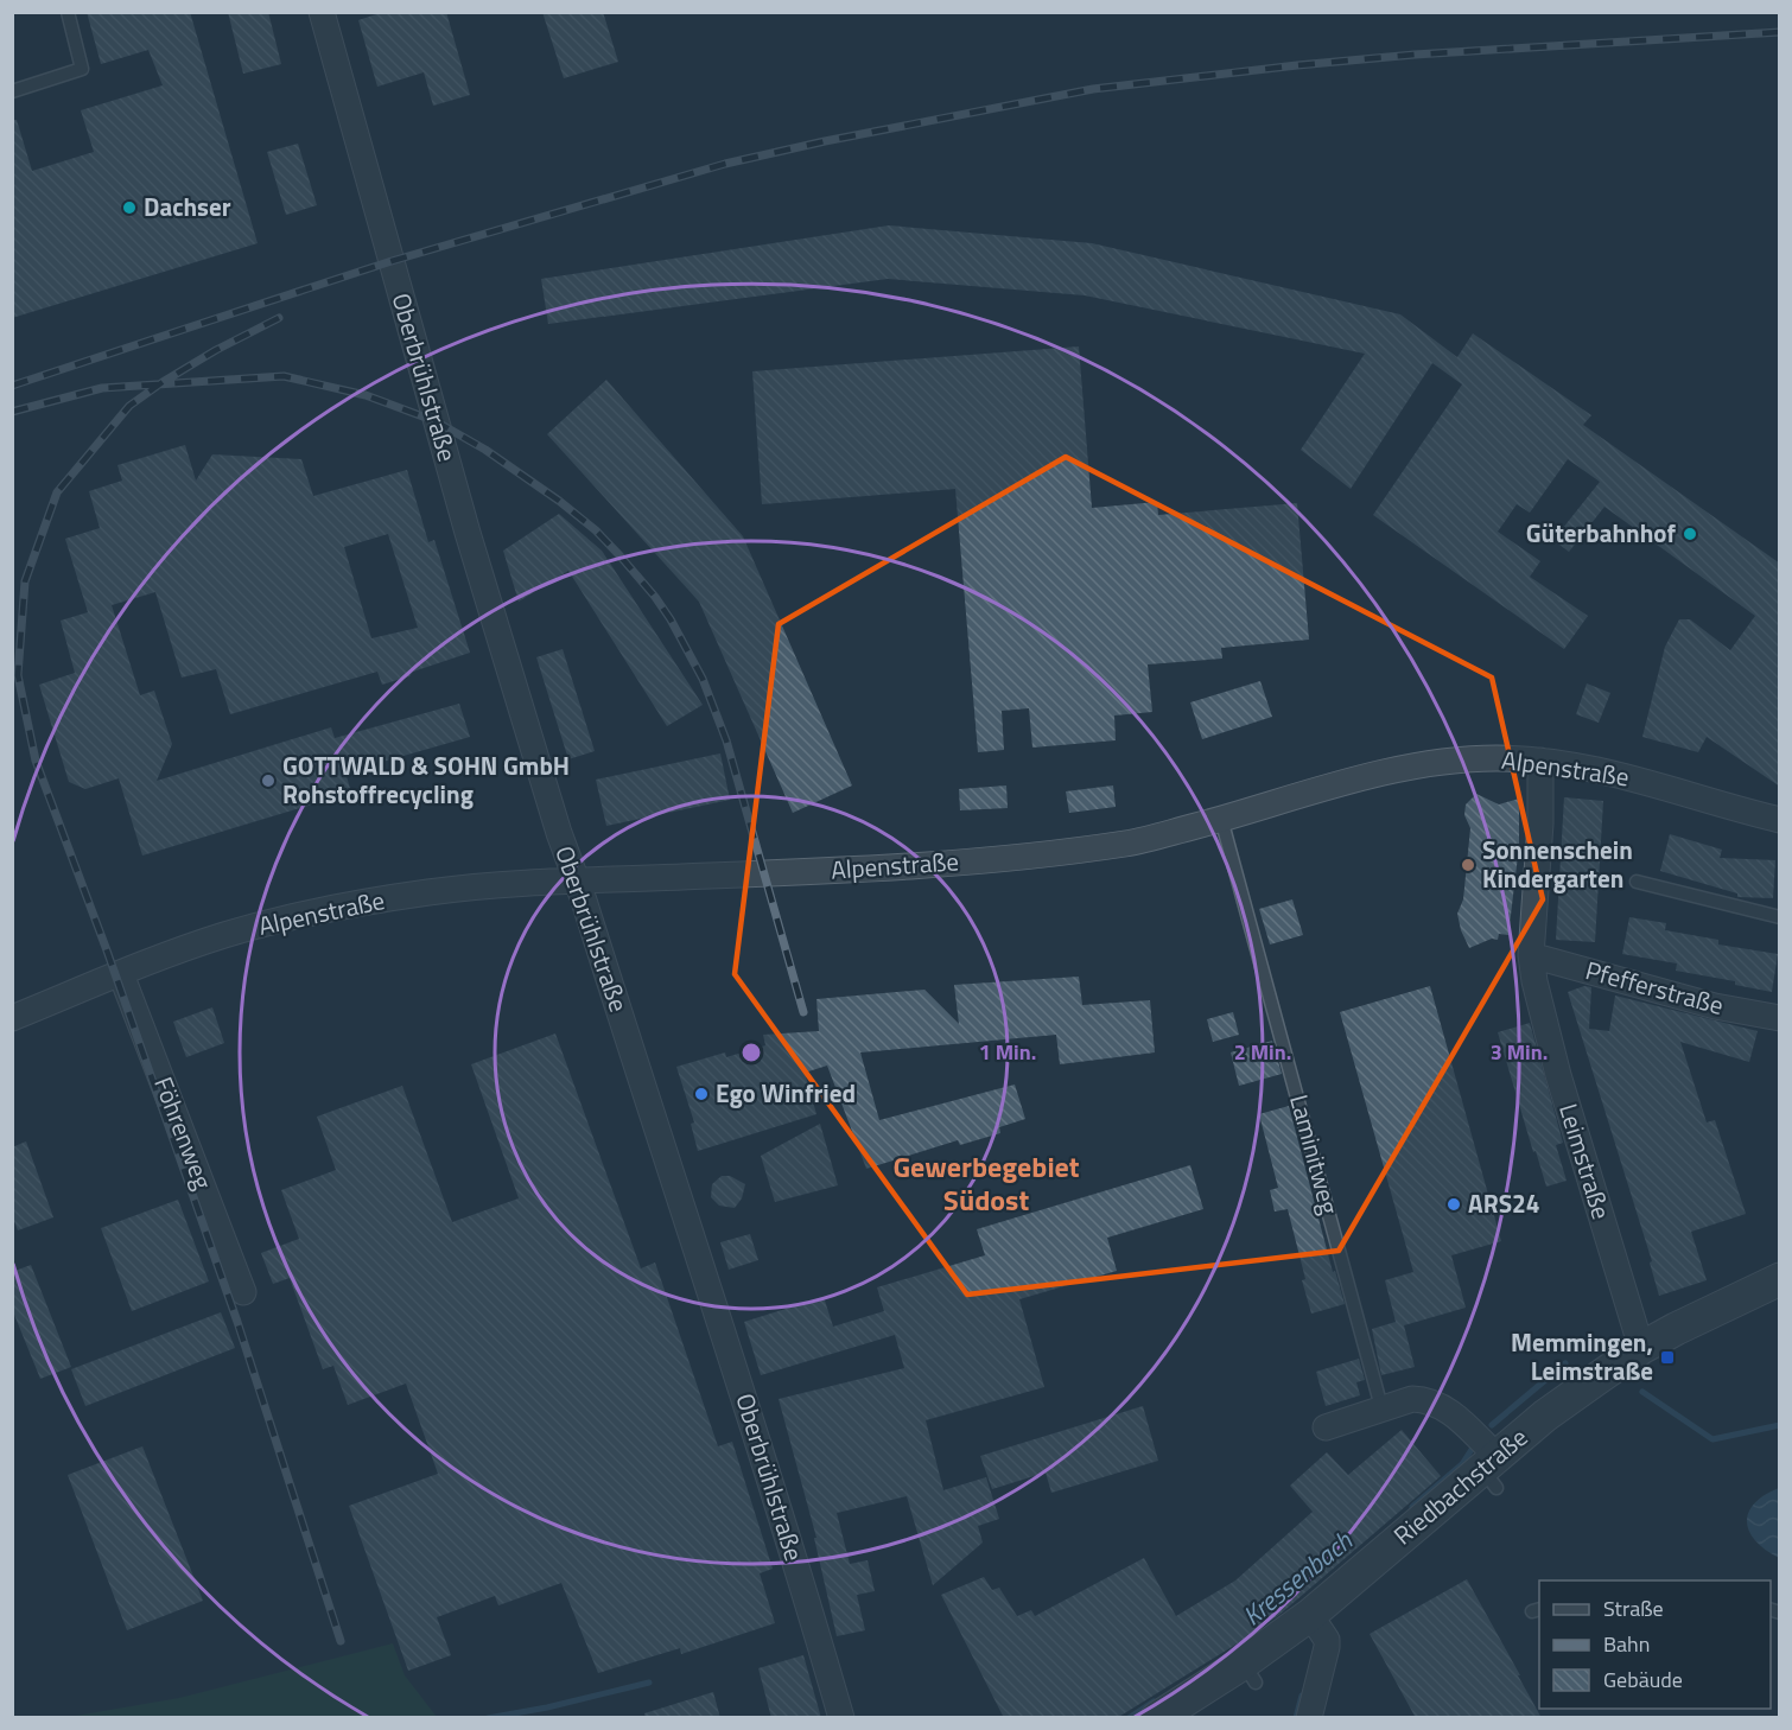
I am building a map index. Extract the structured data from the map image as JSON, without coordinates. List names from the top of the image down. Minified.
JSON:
{"streets":{"street":["Oberbrühlstraße","Alpenstraße","Pfefferstraße","Föhrenweg","Leimstraße","Riedbachstraße"],"lane":["Laminitweg"]},"crossings":[["Oberbrühlstraße","Alpenstraße"],["Alpenstraße","Föhrenweg"],["Alpenstraße","Laminitweg"],["Alpenstraße","Leimstraße"],["Pfefferstraße","Leimstraße"],["Leimstraße","Riedbachstraße"]],"districts":["Gewerbegebiet Südost"],"water":["Kressenbach"],"places":{"other":["Dachser","Güterbahnhof","GOTTWALD & SOHN GmbH Rohstoffrecycling","Sonnenschein Kindergarten","Ego Winfried","ARS24"],"transit":["Memmingen, Leimstraße"]},"legend":["Straße","Bahn","Gebäude"],"rings":["1 Min.","2 Min.","3 Min."]}
